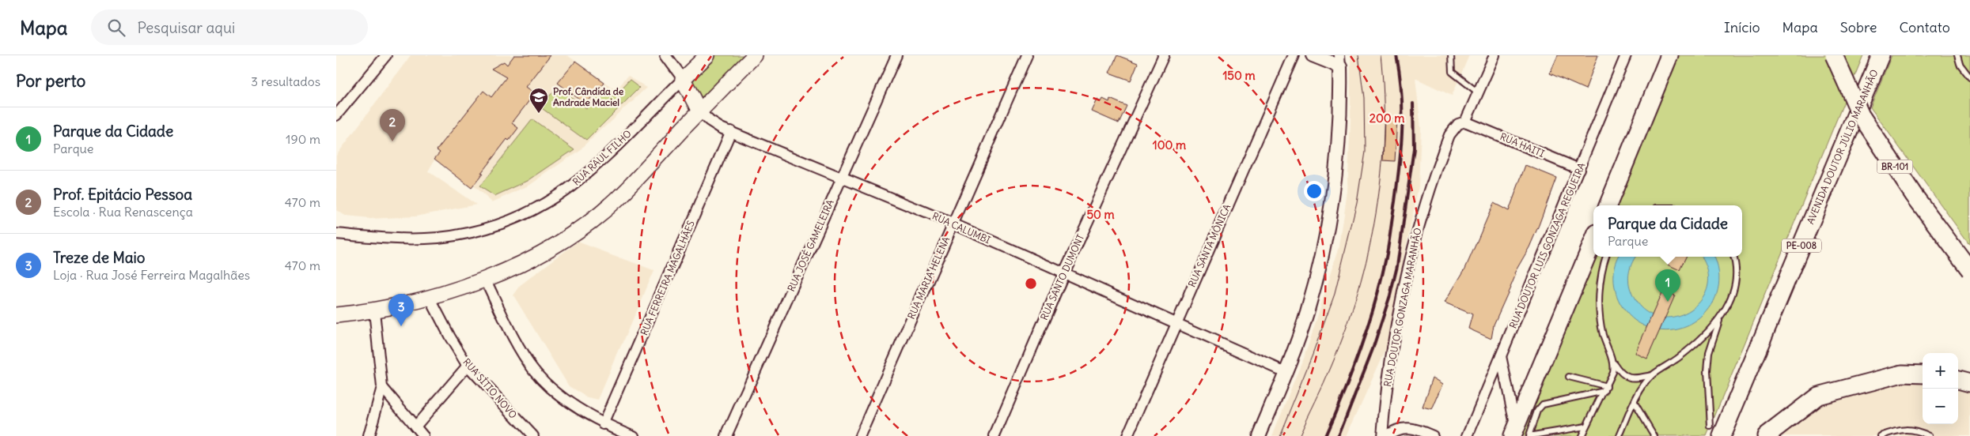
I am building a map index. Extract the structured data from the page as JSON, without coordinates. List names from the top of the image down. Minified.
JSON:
{"streets":{"highway":["AVENIDA DOUTOR JÚLIO MARANHÃO","BR-101","PE-008"],"main road":["RUA RAUL FILHO","RUA CALUMBI"],"street":["RUA HAITI","RUA JOSÉ GAMELEIRA","RUA SANTA MÔNICA","RUA DOUTOR LUIS GONZAGA REGUEIRA","RUA SANTO DUMONT","RUA FERREIRA MAGALHÃES","RUA MARIA HELENA","RUA DOUTOR GONZAGA MARANHÃO","RUA SÍTIO NOVO"]},"crossings":[["RUA HAITI","RUA DOUTOR LUIS GONZAGA REGUEIRA"],["RUA HAITI","RUA DOUTOR GONZAGA MARANHÃO"],["RUA RAUL FILHO","RUA CALUMBI"],["RUA CALUMBI","RUA JOSÉ GAMELEIRA"],["RUA CALUMBI","RUA SANTA MÔNICA"],["RUA CALUMBI","RUA SANTO DUMONT"],["RUA CALUMBI","RUA FERREIRA MAGALHÃES"],["RUA CALUMBI","RUA MARIA HELENA"]],"places":{"school or university":["Prof. Cândida de Andrade Maciel"]},"page":{"header":"Mapa","search":"Pesquisar aqui","nav":["Início","Mapa","Sobre","Contato"],"heading":["Por perto","3 resultados"],"list":[{"mark":"1","name":"Parque da Cidade","note":"Parque","value":"190 m"},{"mark":"2","name":"Prof. Epitácio Pessoa","note":"Escola · Rua Renascença","value":"470 m"},{"mark":"3","name":"Treze de Maio","note":"Loja · Rua José Ferreira Magalhães","value":"470 m"}],"pins":["2","1","3"],"popup":["Parque da Cidade","Parque"],"map_buttons":["+","−"]},"rings":["150 m","200 m","100 m","50 m"]}
